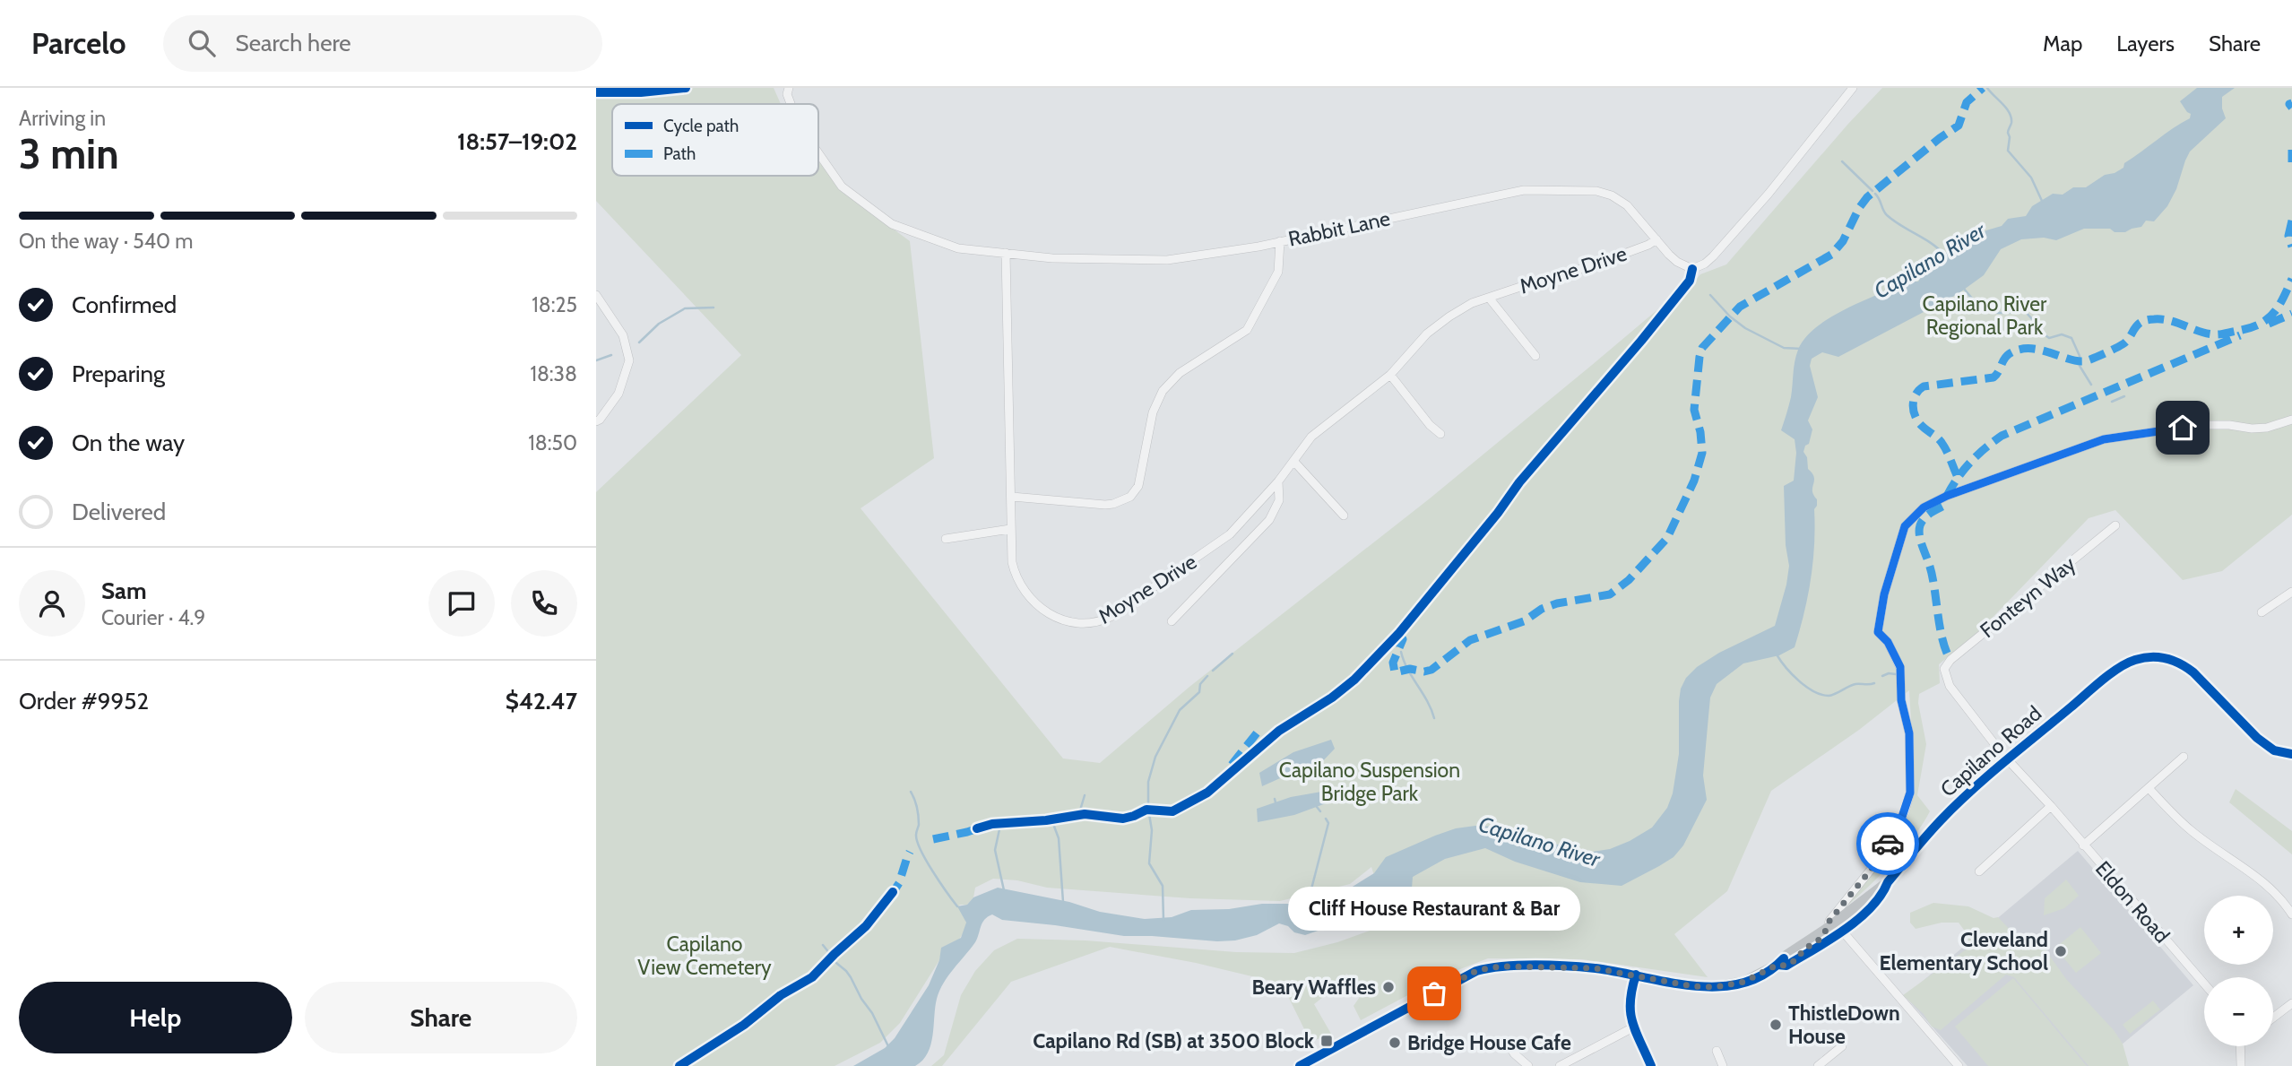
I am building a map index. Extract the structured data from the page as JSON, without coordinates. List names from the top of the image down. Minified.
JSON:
{"streets":{"main road":["Capilano Road"],"street":["Rabbit Lane","Moyne Drive","Fonteyn Way","Eldon Road"]},"crossings":[["Rabbit Lane","Moyne Drive"],["Fonteyn Way","Eldon Road"],["Capilano Road","Eldon Road"]],"water":["Capilano River"],"parks":["Capilano River Regional Park","Capilano Suspension Bridge Park","Capilano View Cemetery"],"places":{"other":["Cleveland Elementary School","Beary Waffles","Cliff House Restaurant & Bar","ThistleDown House","Bridge House Cafe"],"transit":["Capilano Rd (SB) at 3500 Block"]},"legend":["Cycle path","Path"],"page":{"header":"Parcelo","search":"Search here","nav":["Map","Layers","Share"],"heading":["3 min","Arriving in","18:57–19:02"],"panel":["Sam","Courier · 4.9","Order #9952","$42.47"],"bar":"On the way · 540 m","list":[["Confirmed","18:25"],["Preparing","18:38"],["On the way","18:50"],"Delivered"],"bubble":"Cliff House Restaurant & Bar","map_buttons":["+","−"],"buttons":["Help","Share"]}}
